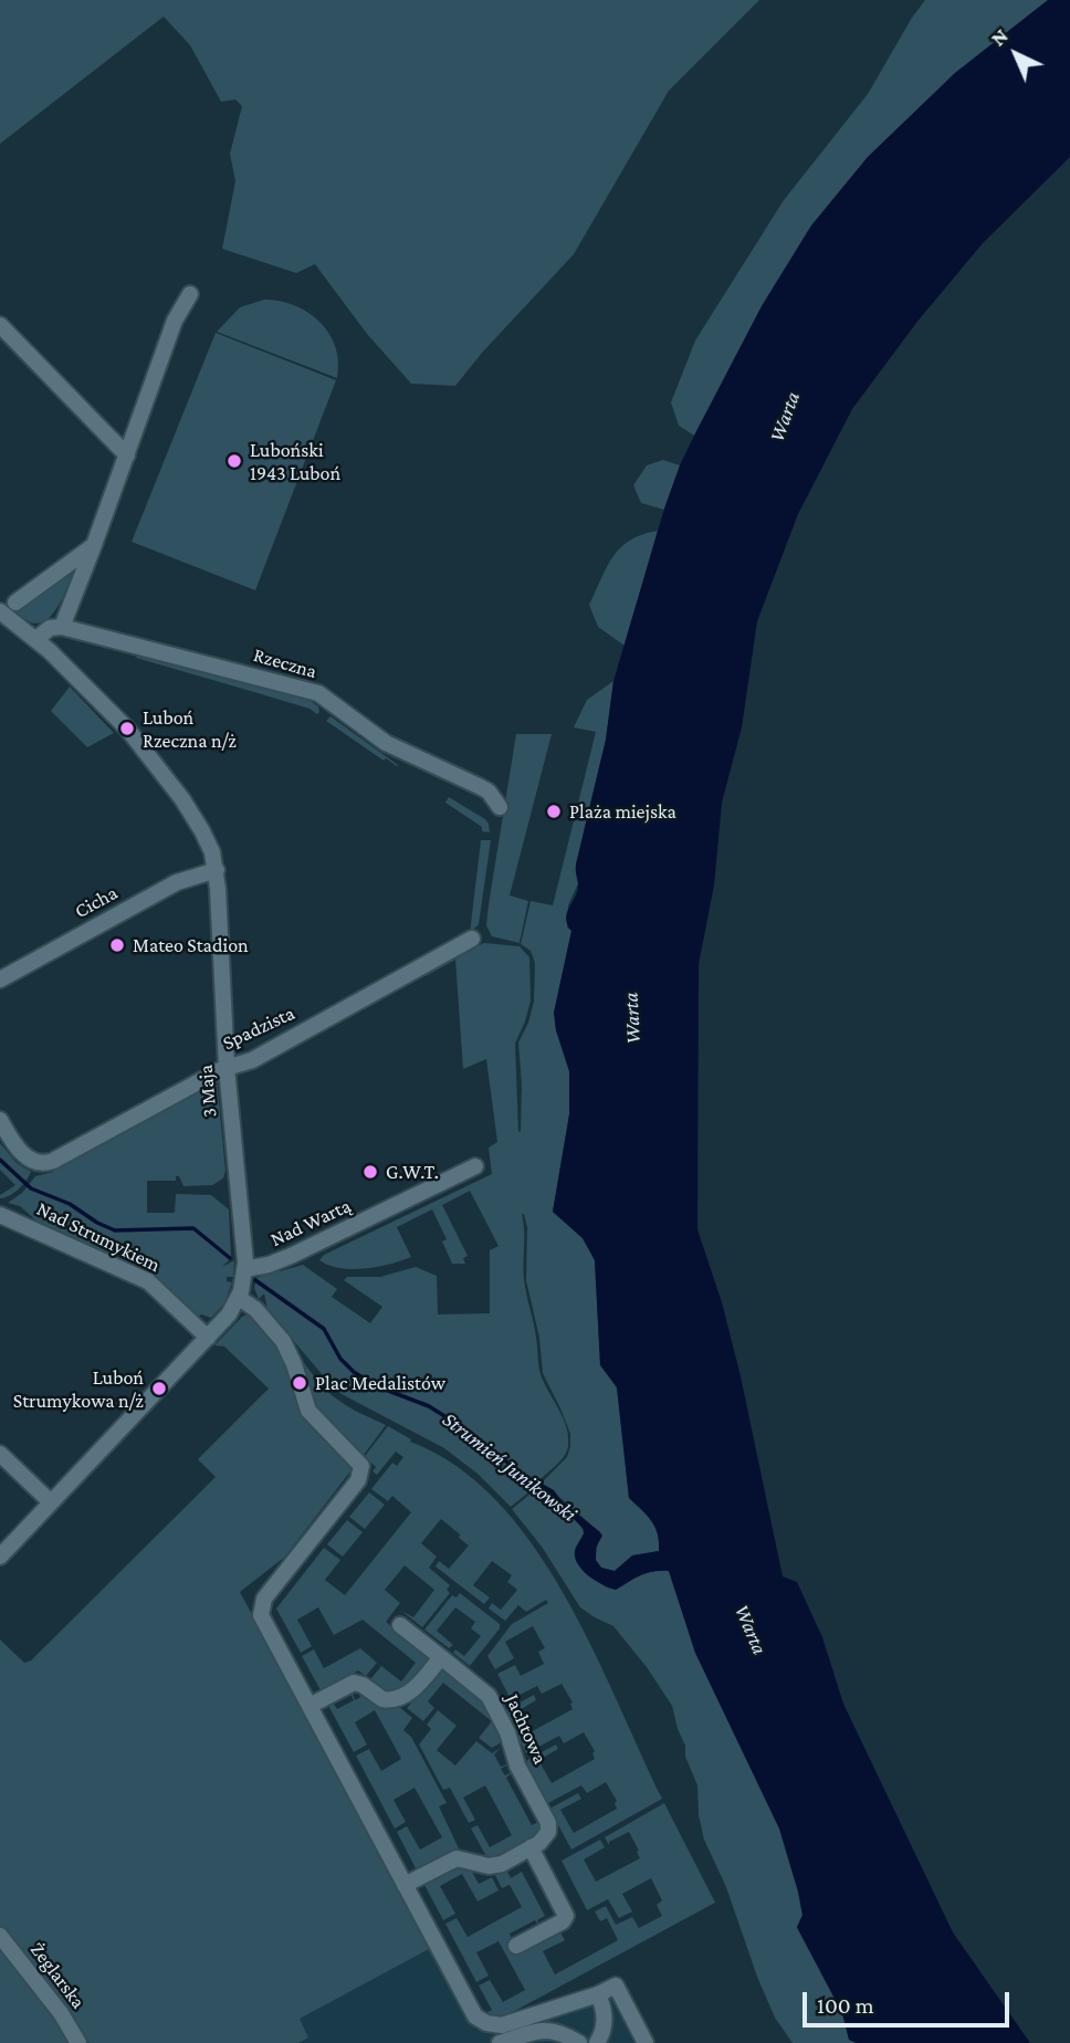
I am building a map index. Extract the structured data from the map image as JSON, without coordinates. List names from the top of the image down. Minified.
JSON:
{"streets":{"street":["Rzeczna","Cicha","Spadzista","3 Maja","Nad Wartą","Nad Strumykiem","Jachtowa","Żeglarska"]},"crossings":[["Cicha","3 Maja"],["Spadzista","3 Maja"],["3 Maja","Nad Wartą"],["3 Maja","Nad Strumykiem"]],"water":["Warta","Strumień Junikowski"],"places":["Luboński 1943 Luboń","Luboń Rzeczna n/ż","Plaża miejska","Mateo Stadion","G.W.T.","Plac Medalistów","Luboń Strumykowa n/ż"],"scale_bar":"100 m","north":"top left"}
